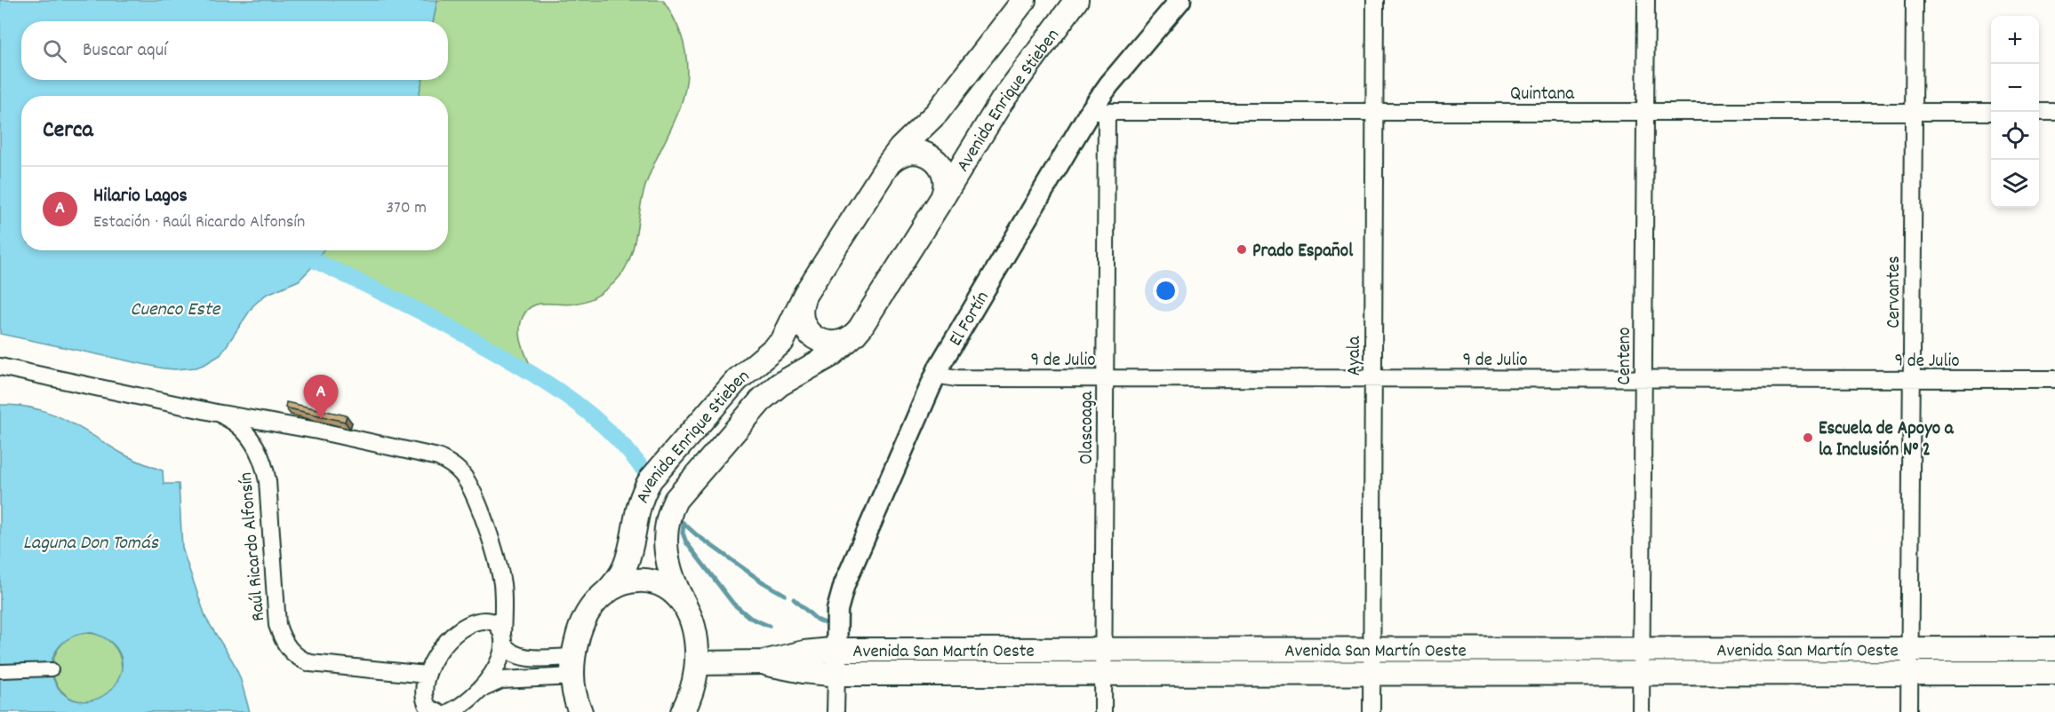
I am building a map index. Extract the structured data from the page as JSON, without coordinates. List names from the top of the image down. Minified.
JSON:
{"streets":{"main road":["Avenida Enrique Stieben","Avenida San Martín Oeste"],"street":["Quintana","Cervantes","El Fortín","Ayala","Centeno","9 de Julio","Olascoaga","Raúl Ricardo Alfonsín"]},"crossings":[["Quintana","Cervantes"],["Quintana","El Fortín"],["Quintana","Ayala"],["Quintana","Centeno"],["Quintana","Olascoaga"],["Cervantes","9 de Julio"],["Cervantes","Avenida San Martín Oeste"],["El Fortín","9 de Julio"],["El Fortín","Olascoaga"],["El Fortín","Avenida San Martín Oeste"],["Ayala","9 de Julio"],["Ayala","Avenida San Martín Oeste"],["Centeno","9 de Julio"],["Centeno","Avenida San Martín Oeste"],["9 de Julio","Olascoaga"],["Olascoaga","Avenida San Martín Oeste"]],"water":["Cuenco Este","Laguna Don Tomás"],"places":["Prado Español","Escuela de Apoyo a la Inclusión N° 2"],"page":{"map_buttons":["+","−"],"search":"Buscar aquí","heading":"Cerca","list":[{"mark":"A","name":"Hilario Lagos","note":"Estación · Raúl Ricardo Alfonsín","value":"370 m"}],"pins":"A"}}
